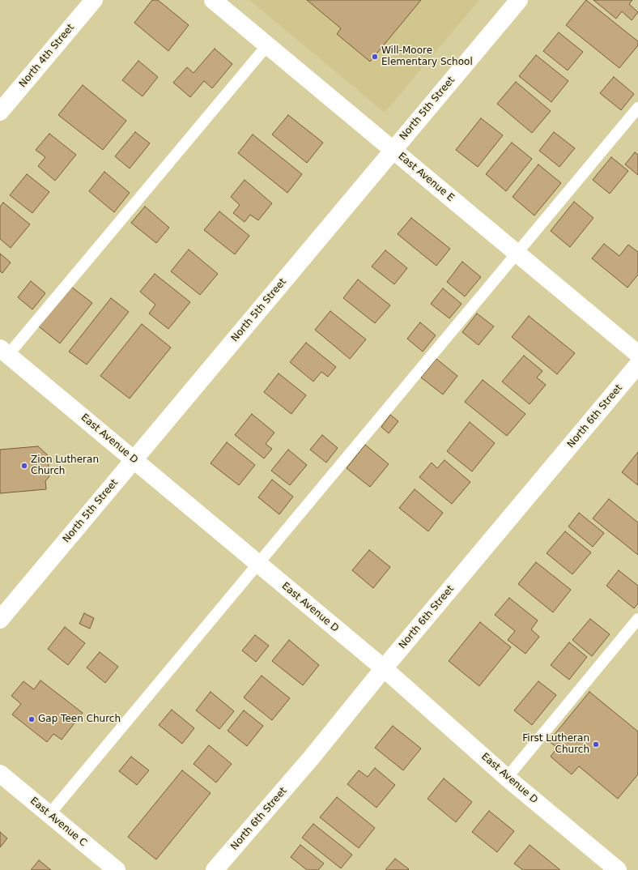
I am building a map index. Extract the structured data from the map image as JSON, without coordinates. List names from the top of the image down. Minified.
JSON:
{"streets":{"street":["North 4th Street","North 5th Street","East Avenue E","North 6th Street","East Avenue D","East Avenue C"]},"crossings":[["North 5th Street","East Avenue E"],["North 5th Street","East Avenue D"],["North 6th Street","East Avenue D"]],"places":["Will-Moore Elementary School","Zion Lutheran Church","Gap Teen Church","First Lutheran Church"]}
